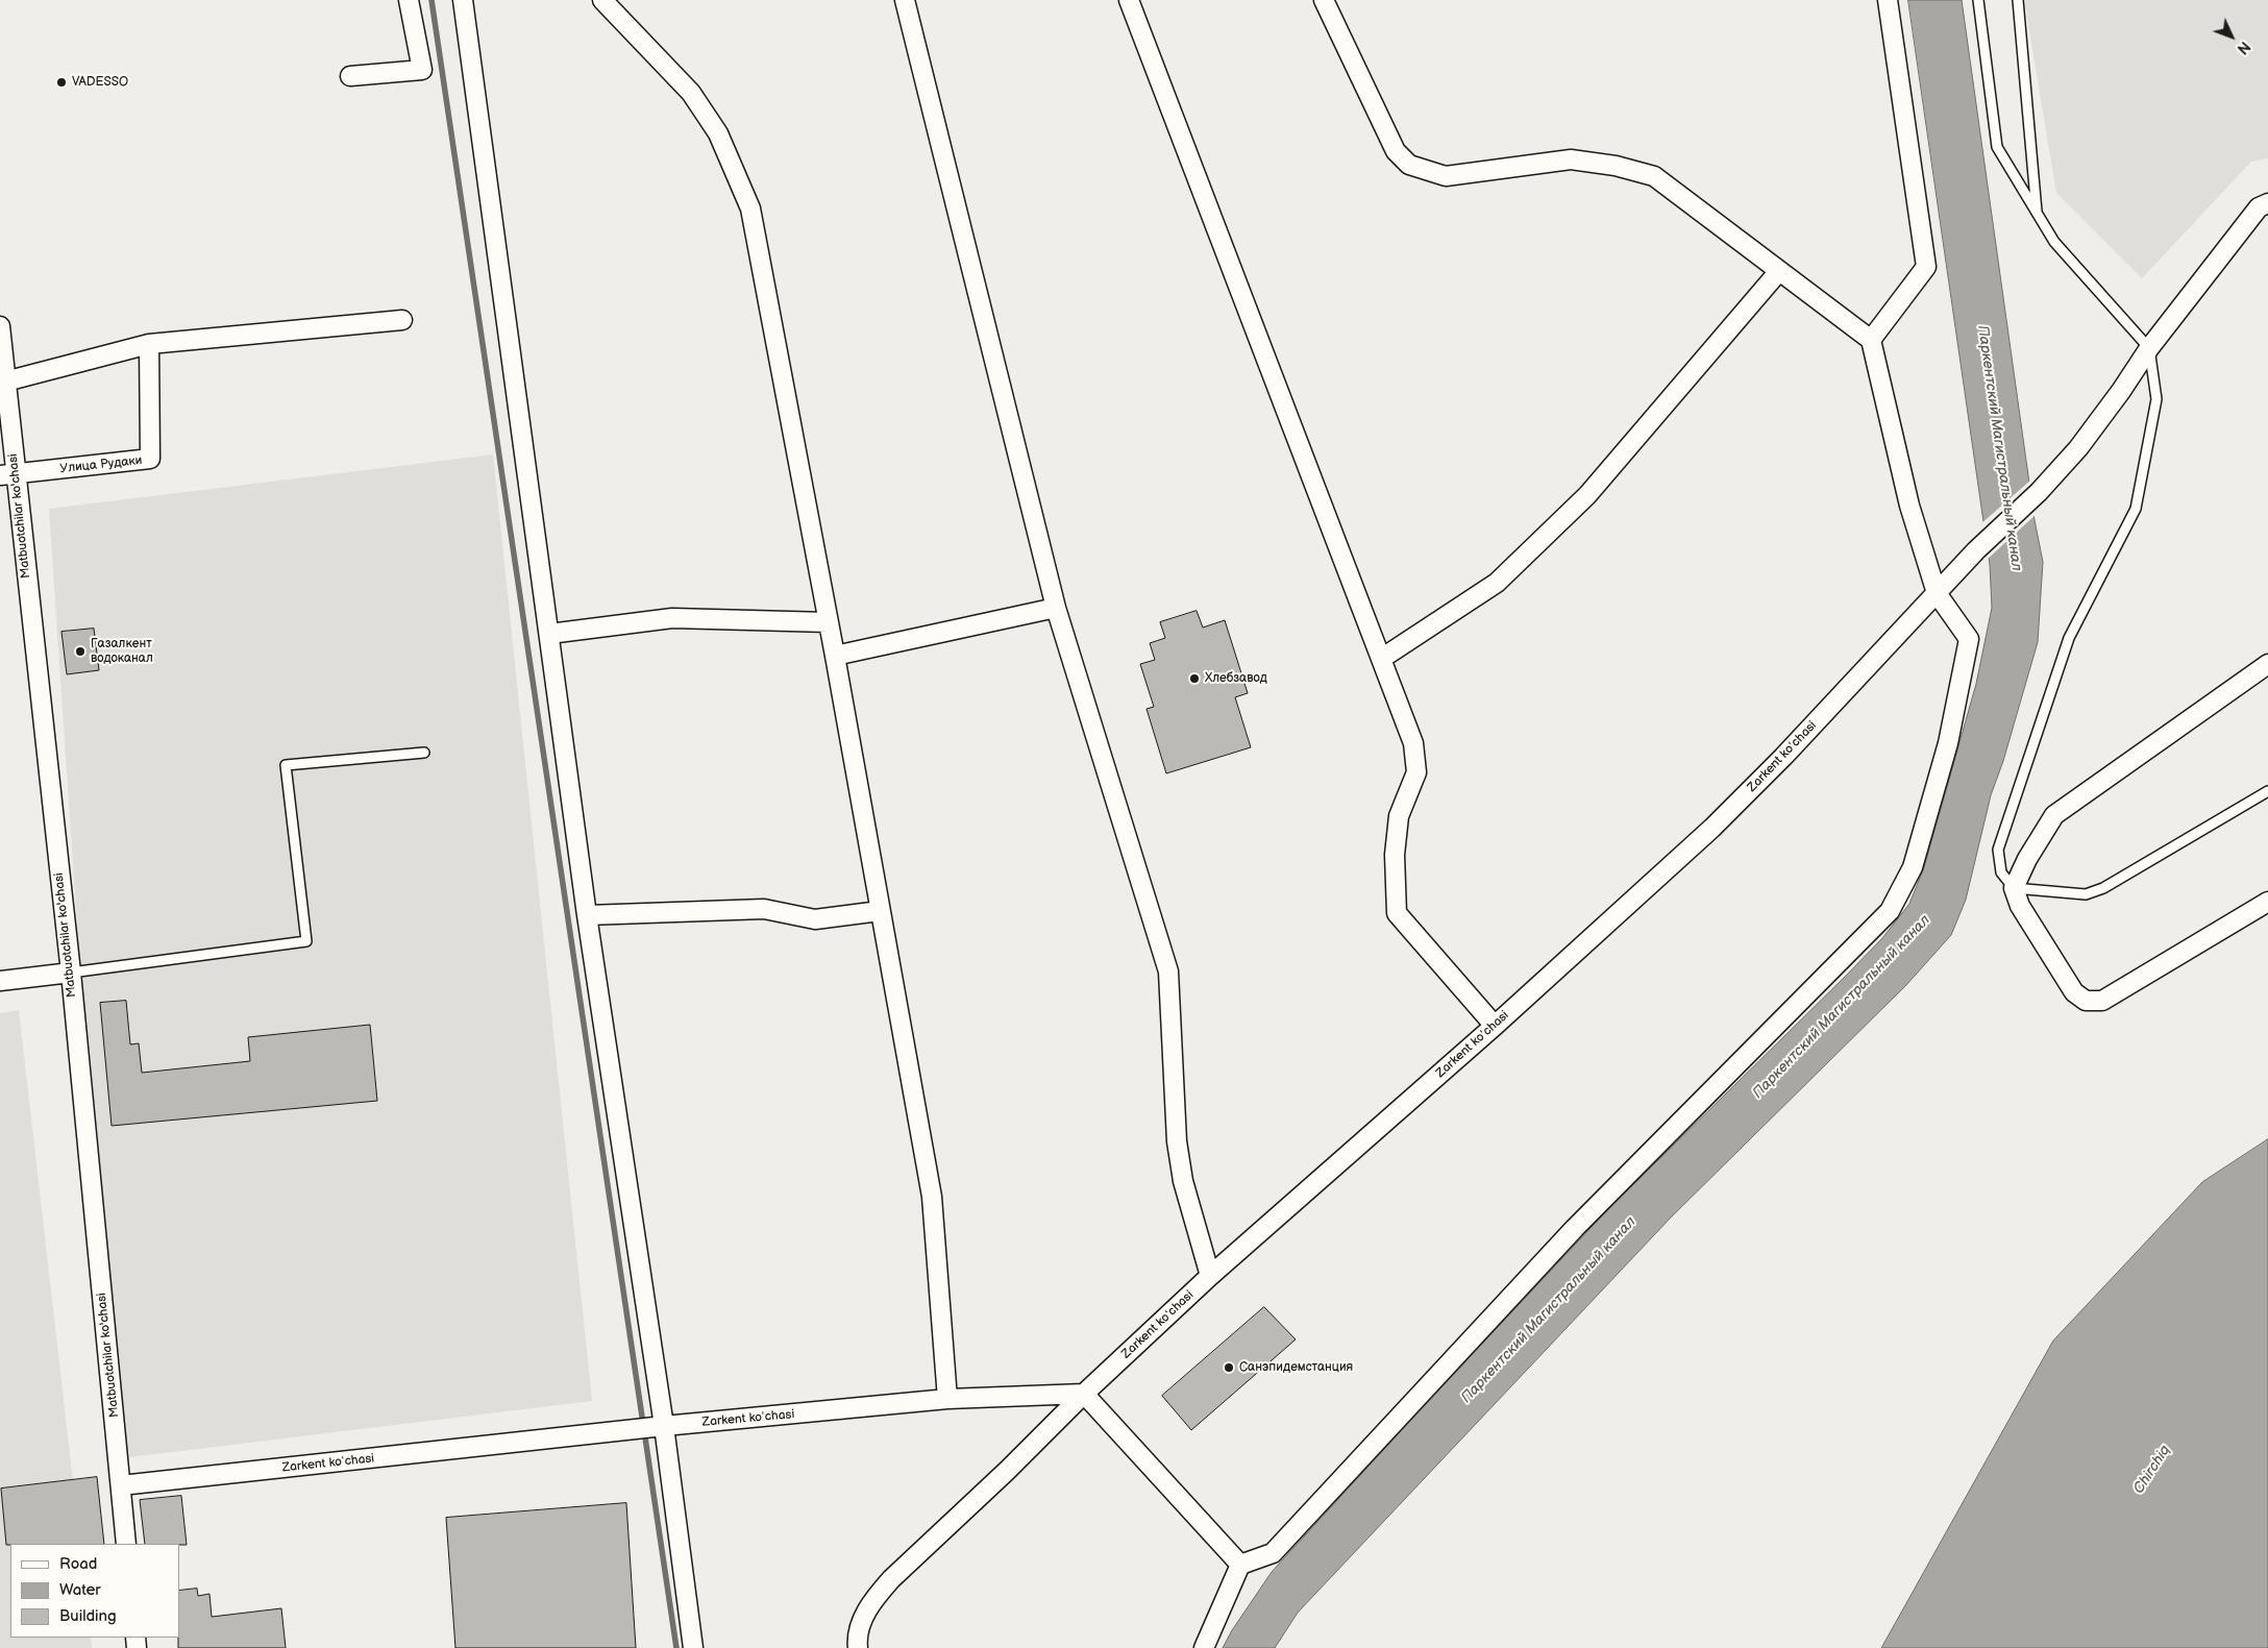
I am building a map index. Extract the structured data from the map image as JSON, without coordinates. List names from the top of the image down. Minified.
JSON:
{"streets":{"street":["Улица Рудаки","Matbuotchilar ko'chasi","Zarkent koʻchasi"]},"crossings":[["Улица Рудаки","Matbuotchilar ko'chasi"],["Matbuotchilar ko'chasi","Zarkent koʻchasi"]],"water":["Паркентский Магистральный канал","Chirchiq"],"places":["VADESSO","Газалкент водоканал","Хлебзавод","Санэпидемстанция"],"legend":["Road","Water","Building"],"north":"bottom right"}
